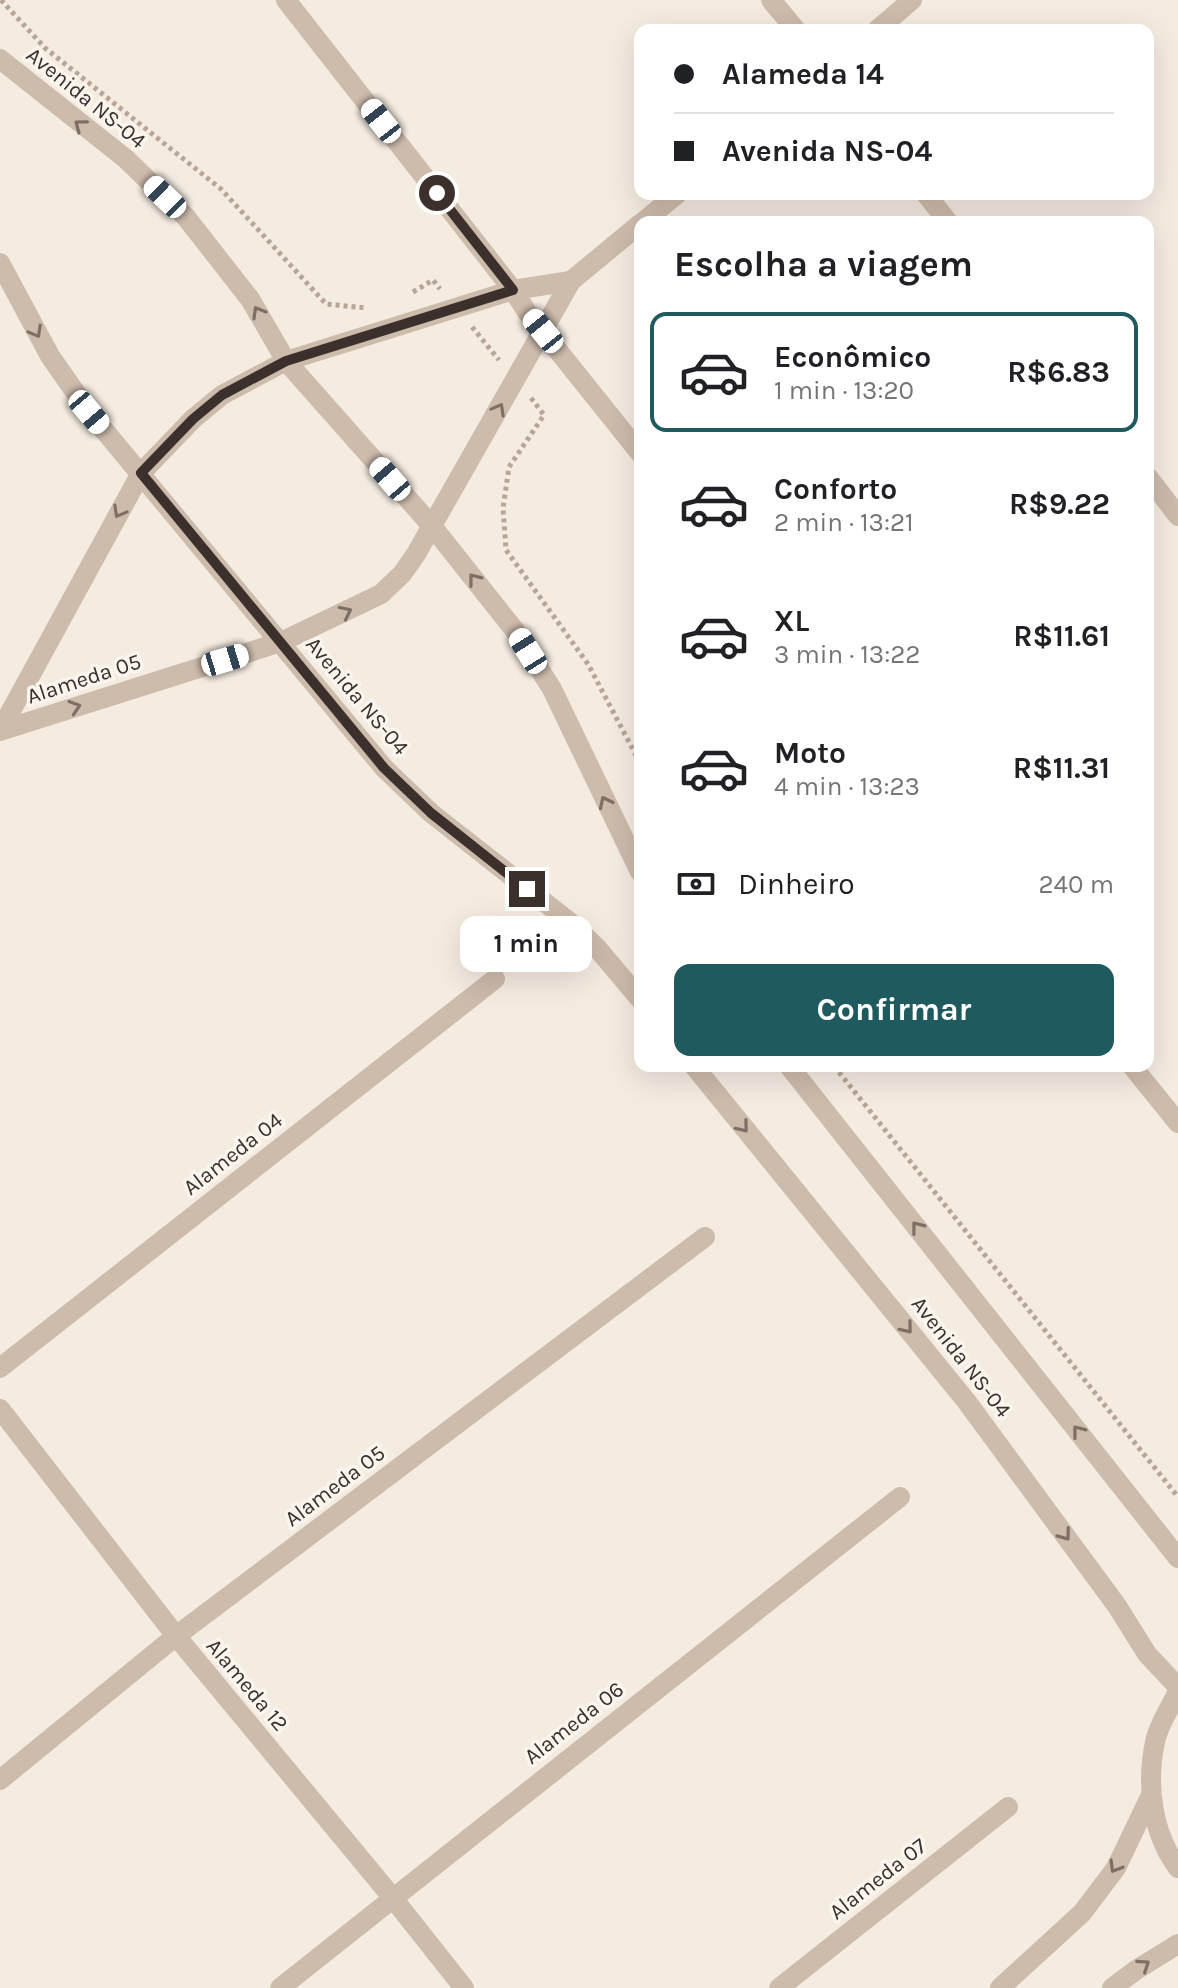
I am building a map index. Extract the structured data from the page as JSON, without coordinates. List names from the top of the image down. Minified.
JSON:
{"streets":{"street":["Avenida NS-04","Alameda 05","Alameda 04","Alameda 12","Alameda 06","Alameda 07"]},"crossings":[["Avenida NS-04","Alameda 05"],["Alameda 05","Alameda 12"],["Alameda 12","Alameda 06"]],"page":{"banner":["Alameda 14","Avenida NS-04"],"heading":"Escolha a viagem","list":[{"name":"Econômico","note":"1 min · 13:20","value":"R$6.83"},{"name":"Conforto","note":"2 min · 13:21","value":"R$9.22"},{"name":"XL","note":"3 min · 13:22","value":"R$11.61"},{"name":"Moto","note":"4 min · 13:23","value":"R$11.31"}],"pay":["Dinheiro","240 m"],"bubble":"1 min","buttons":"Confirmar"}}
